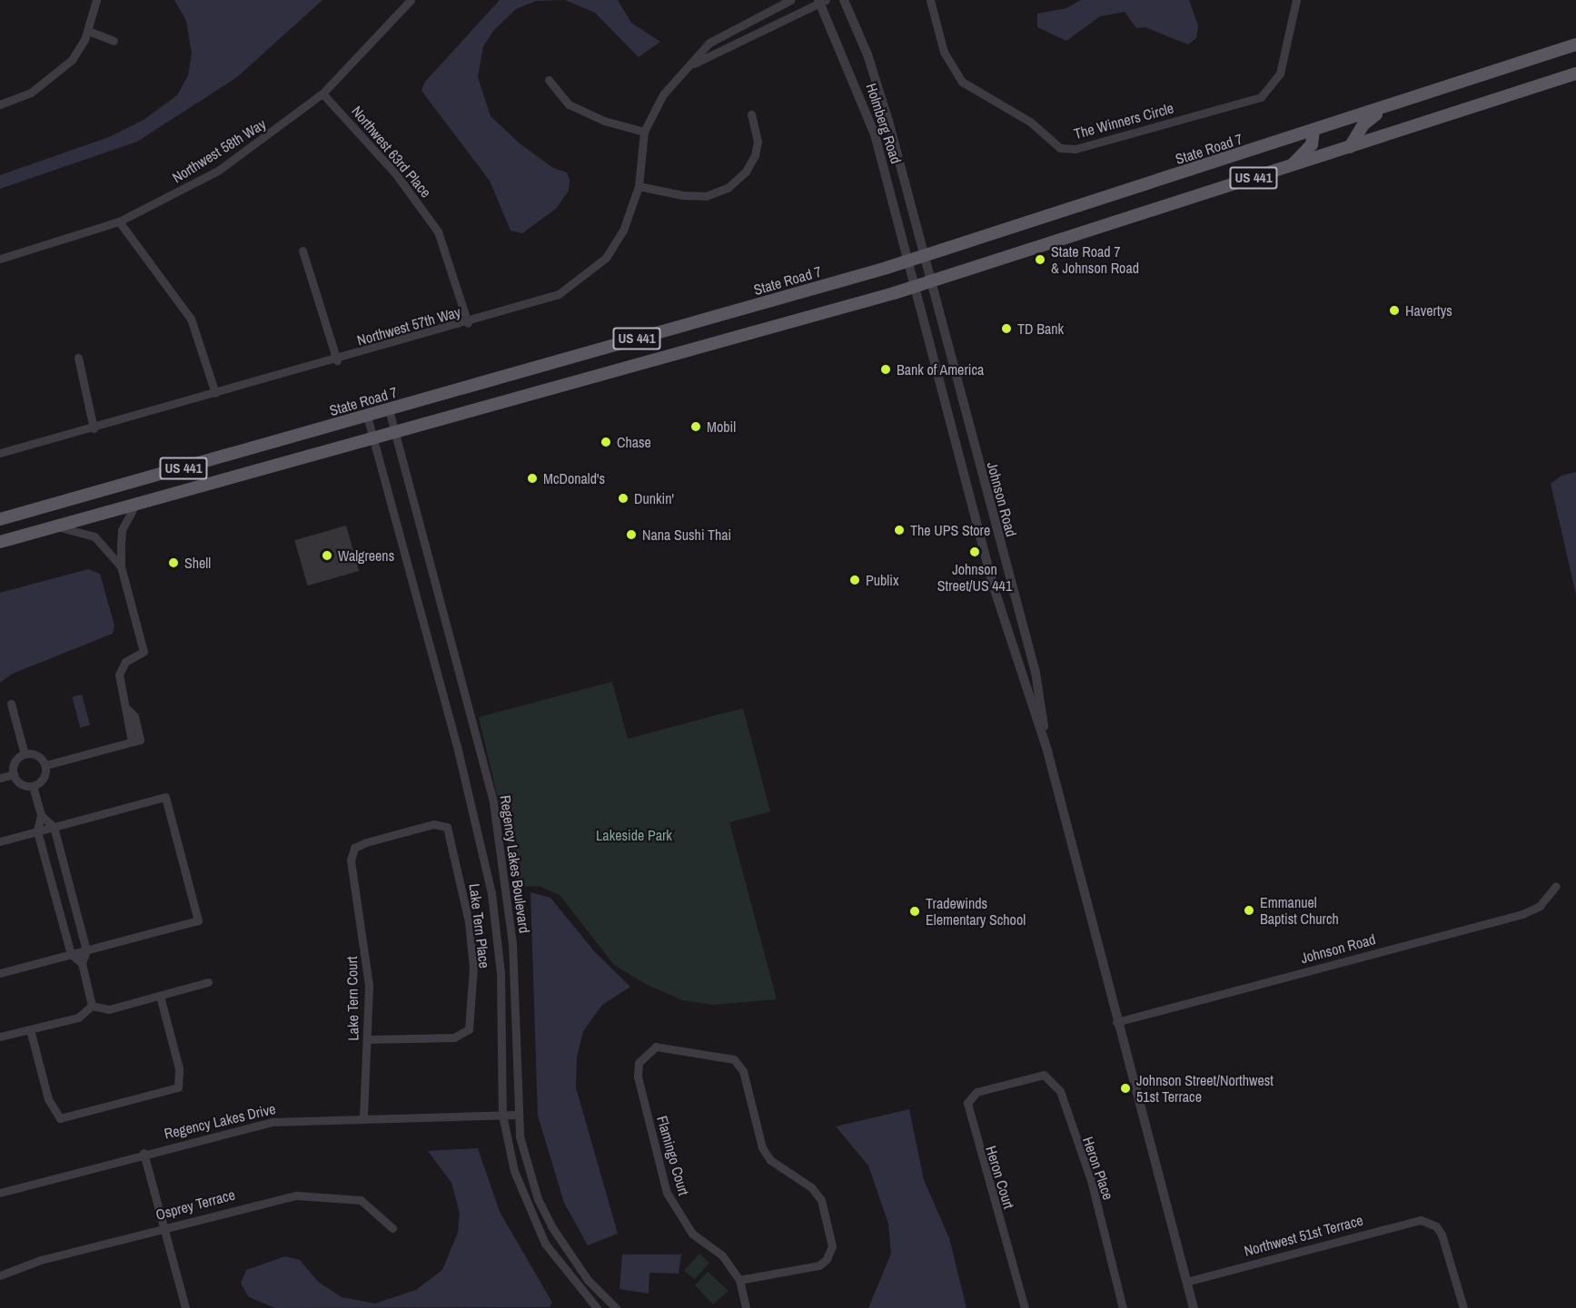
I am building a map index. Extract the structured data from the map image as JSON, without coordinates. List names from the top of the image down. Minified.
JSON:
{"streets":{"main road":["State Road 7","US 441"],"street":["The Winners Circle","Holmberg Road","Northwest 58th Way","Northwest 63rd Place","Northwest 57th Way","Johnson Road","Regency Lakes Boulevard","Lake Tern Place","Lake Tern Court","Regency Lakes Drive","Flamingo Court","Heron Place","Heron Court","Osprey Terrace","Northwest 51st Terrace"]},"crossings":[["Holmberg Road","State Road 7"],["Holmberg Road","Northwest 57th Way"],["Holmberg Road","Johnson Road"],["State Road 7","Johnson Road"],["State Road 7","Regency Lakes Boulevard"],["Northwest 58th Way","Northwest 63rd Place"],["Northwest 63rd Place","Northwest 57th Way"],["US 441","Johnson Road"],["US 441","Regency Lakes Boulevard"],["Johnson Road","Northwest 51st Terrace"],["Regency Lakes Boulevard","Regency Lakes Drive"],["Lake Tern Place","Lake Tern Court"],["Lake Tern Court","Regency Lakes Drive"],["Heron Place","Heron Court"]],"parks":["Lakeside Park"],"places":["State Road 7 & Johnson Road","Havertys","TD Bank","Bank of America","Mobil","Chase","McDonald's","Dunkin'","The UPS Store","Nana Sushi Thai","Johnson Street/US 441","Walgreens","Shell","Publix","Emmanuel Baptist Church","Tradewinds Elementary School","Johnson Street/Northwest 51st Terrace"]}
